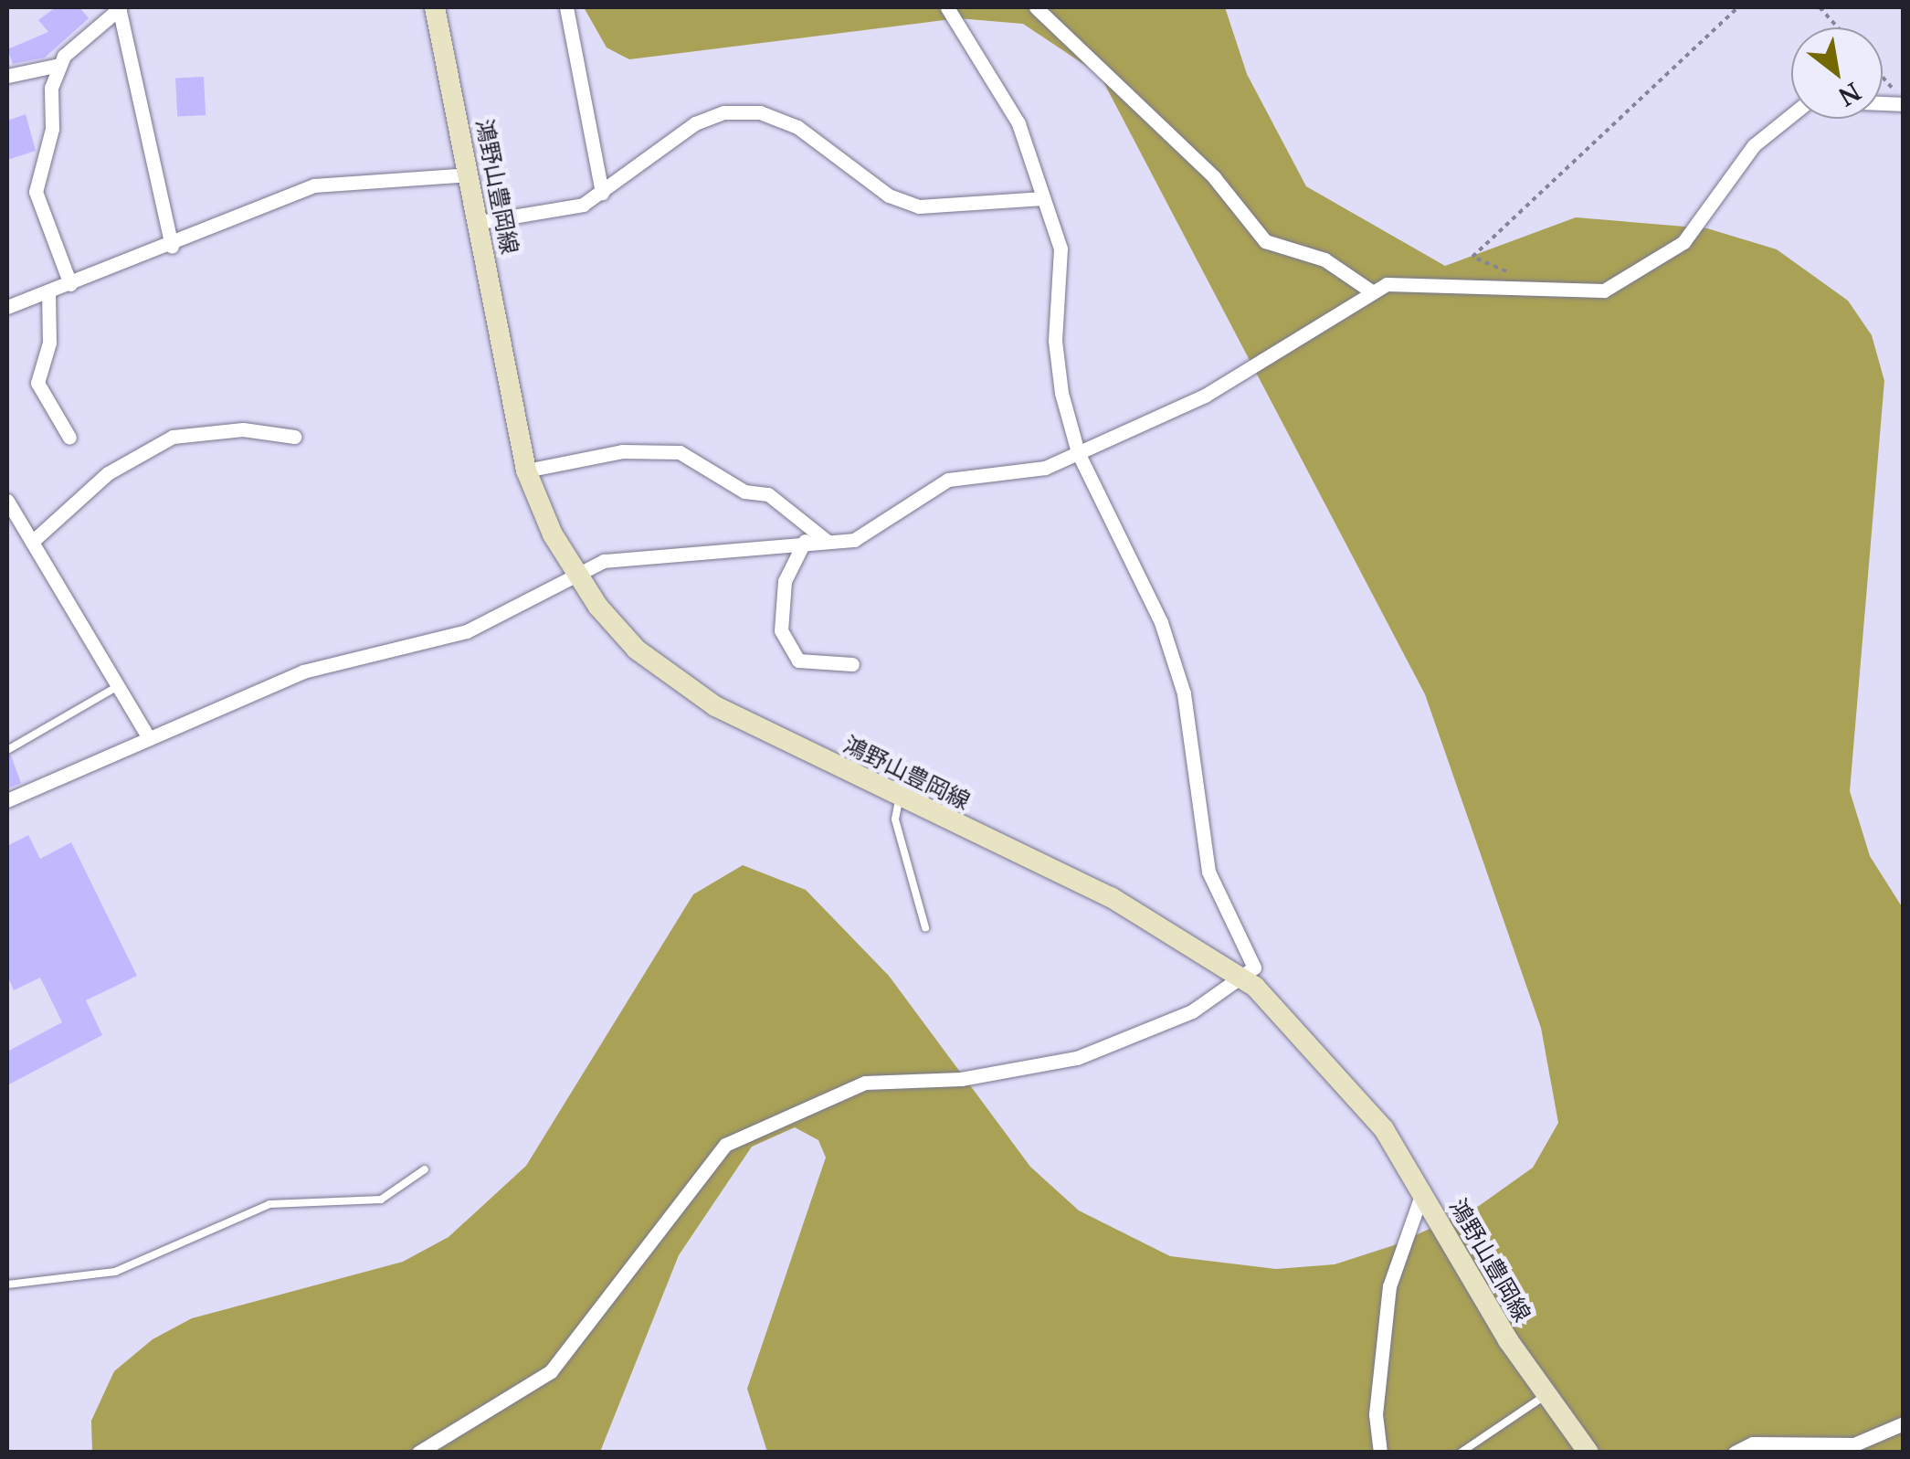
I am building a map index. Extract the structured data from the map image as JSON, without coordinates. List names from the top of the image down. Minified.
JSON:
{"streets":{"main road":["鴻野山豊岡線"]},"north":"bottom right"}
